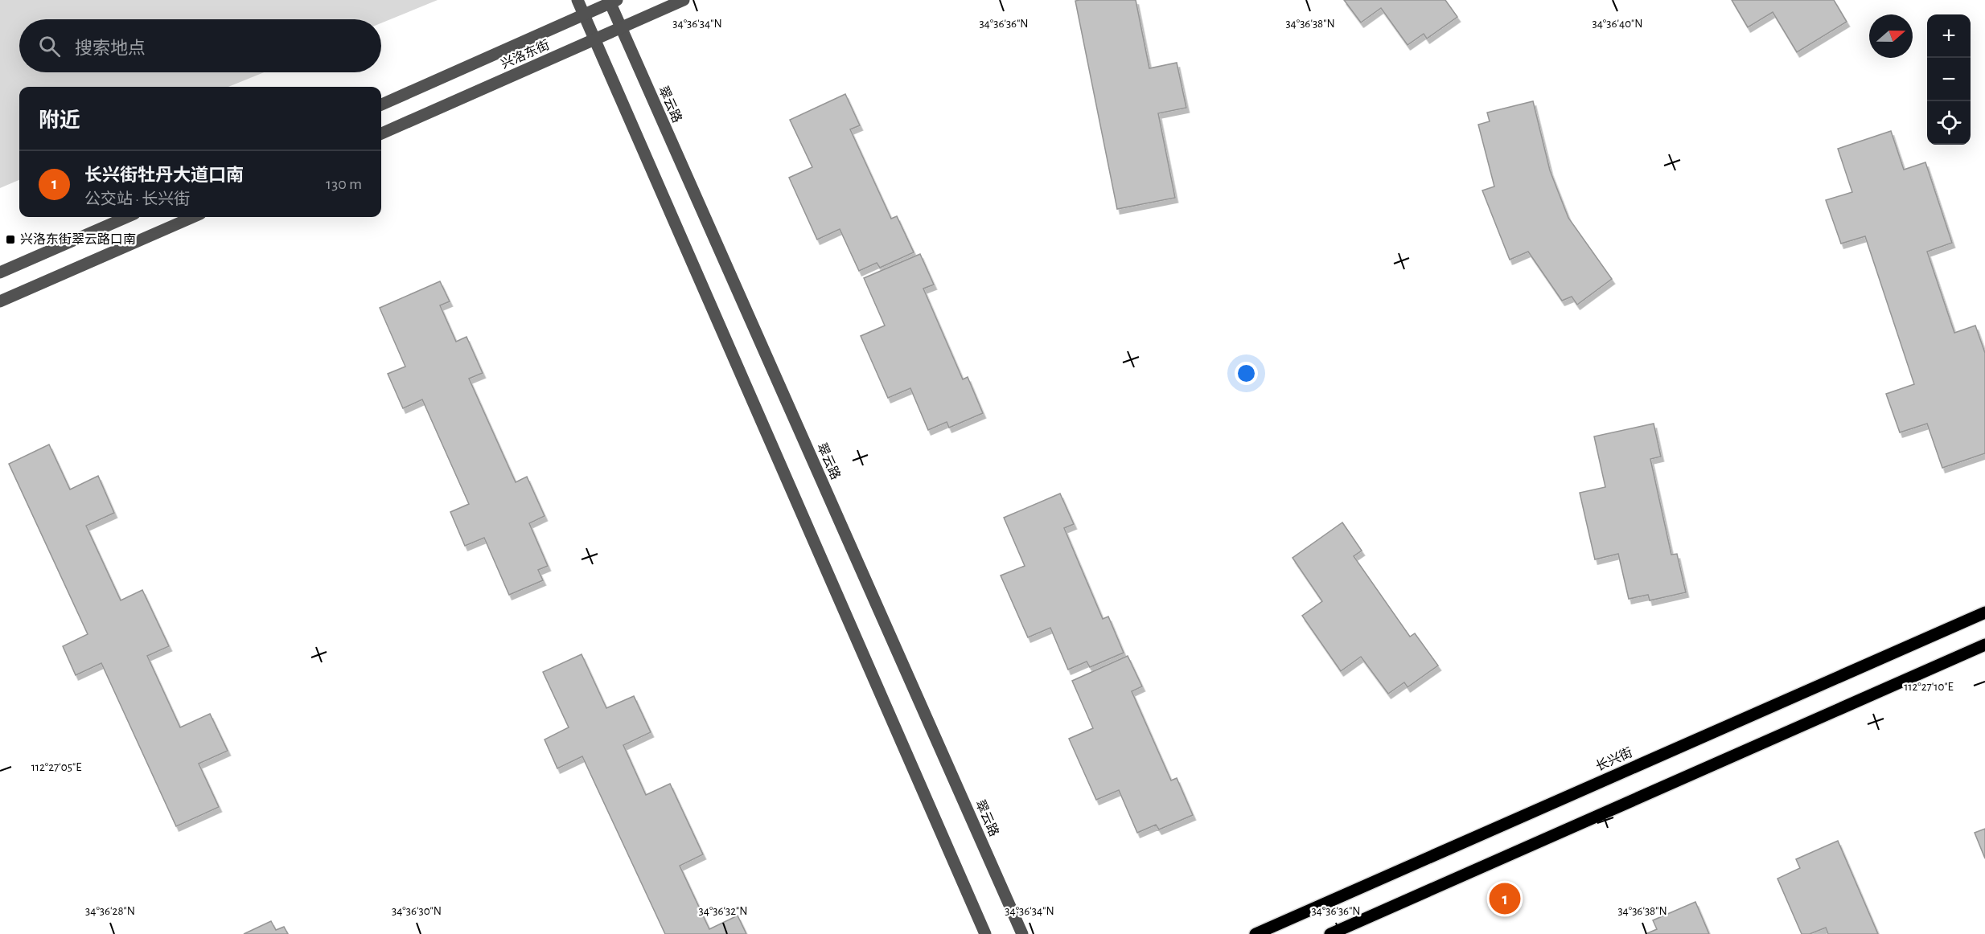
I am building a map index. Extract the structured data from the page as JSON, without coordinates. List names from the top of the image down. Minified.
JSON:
{"streets":{"main road":["长兴街"],"street":["兴洛东街","翠云路"]},"crossings":[["兴洛东街","翠云路"]],"places":{"transit":["兴洛东街翠云路口南"]},"north":"right","page":{"map_buttons":["+","−"],"search":"搜索地点","heading":"附近","list":[{"mark":"1","name":"长兴街牡丹大道口南","note":"公交站 · 长兴街","value":"130 m"}],"pins":"1"},"coordinates":["34°36'34\"N","34°36'36\"N","34°36'38\"N","34°36'40\"N","112°27'10\"E","112°27'05\"E","34°36'28\"N","34°36'30\"N","34°36'32\"N"]}
